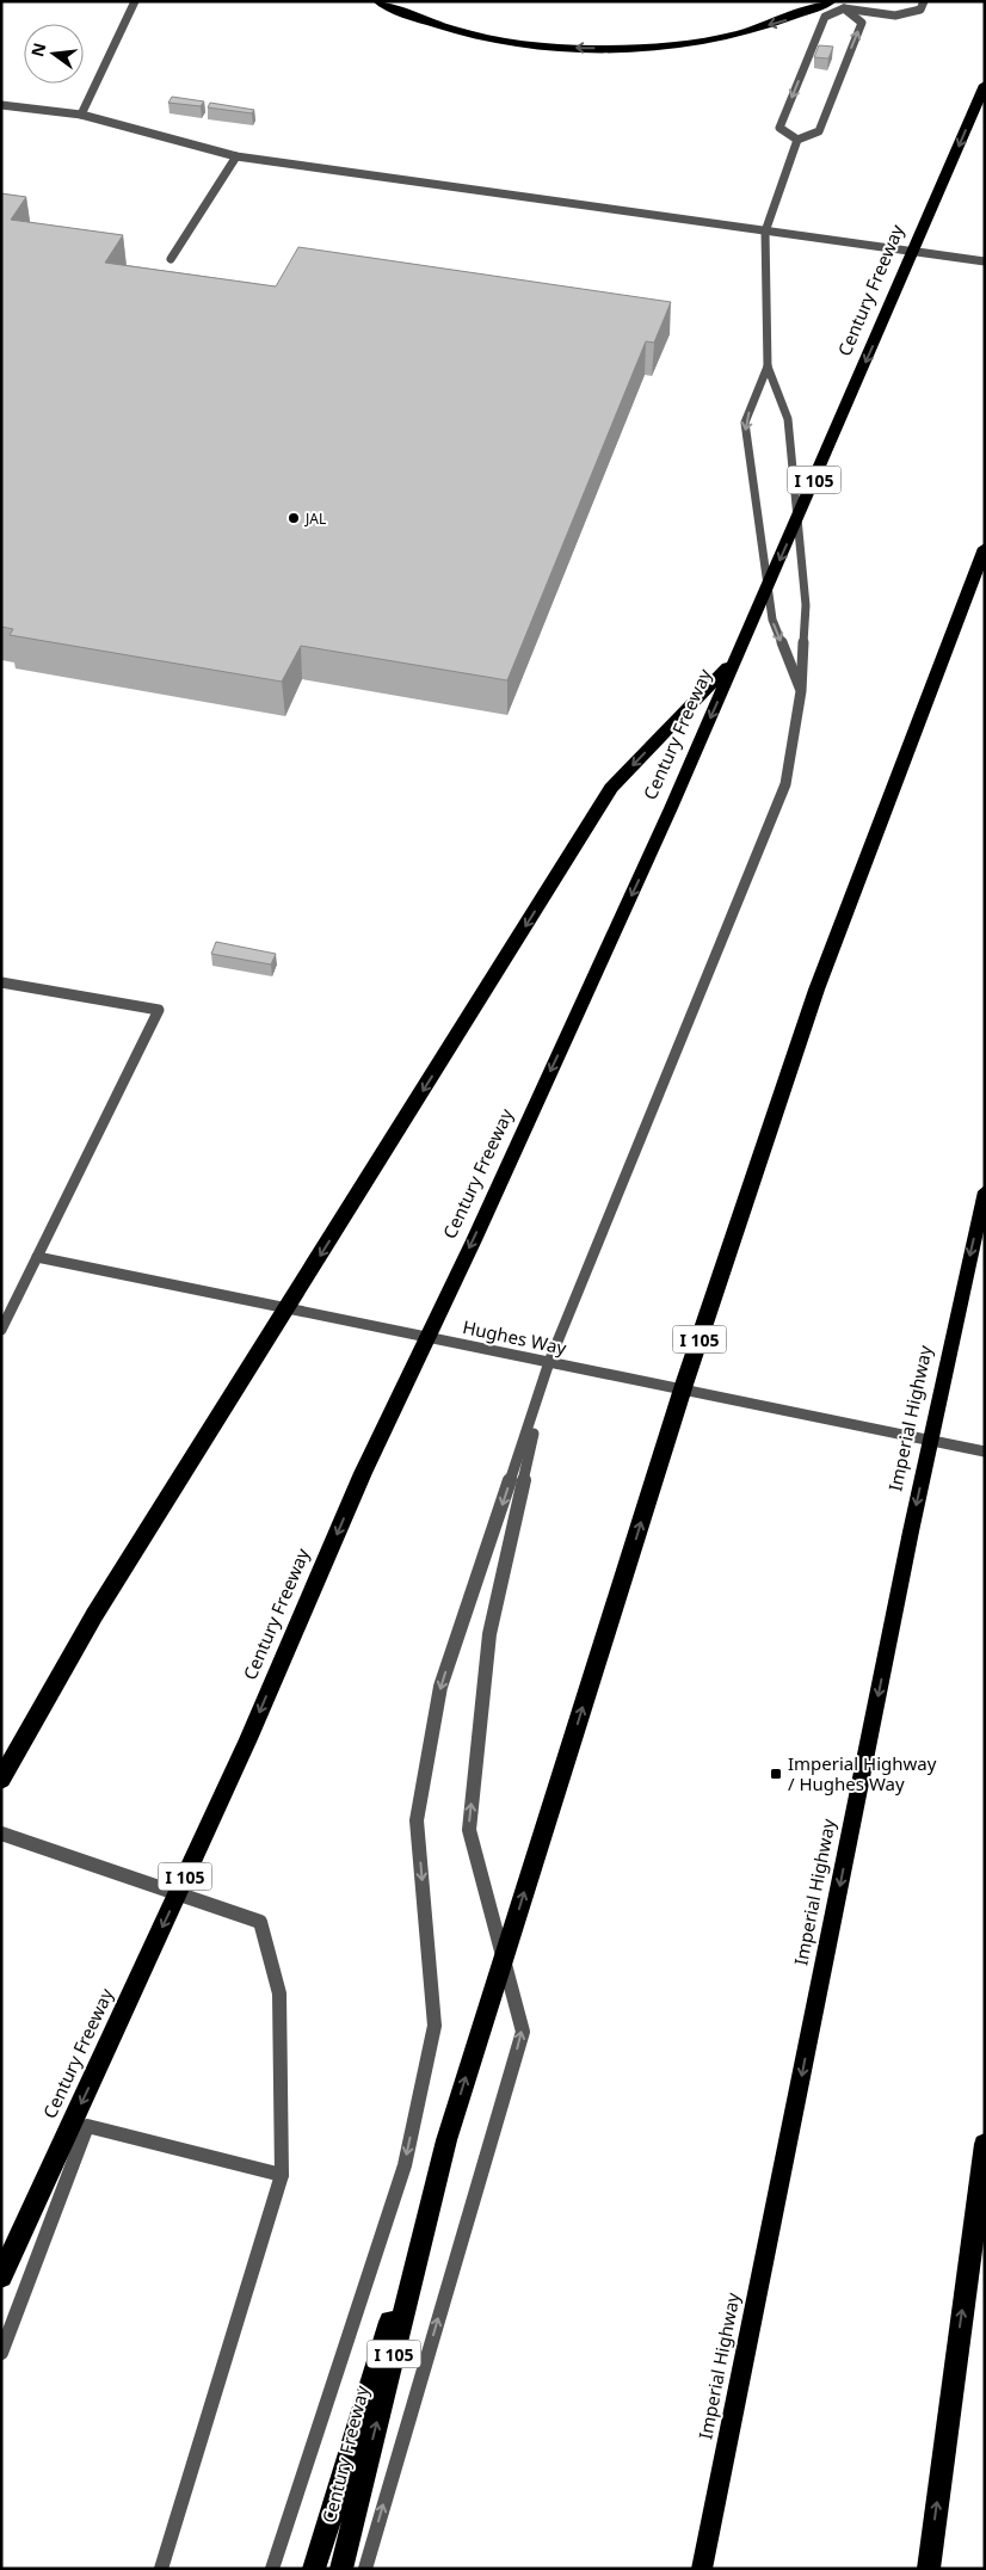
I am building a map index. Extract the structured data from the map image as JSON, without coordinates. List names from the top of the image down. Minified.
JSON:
{"streets":{"highway":["Century Freeway","I 105"],"main road":["Imperial Highway"],"street":["Hughes Way"]},"crossings":[["Hughes Way","Imperial Highway"]],"one_way":["Imperial Highway"],"places":{"other":["JAL"],"transit":["Imperial Highway / Hughes Way"]},"north":"left"}
